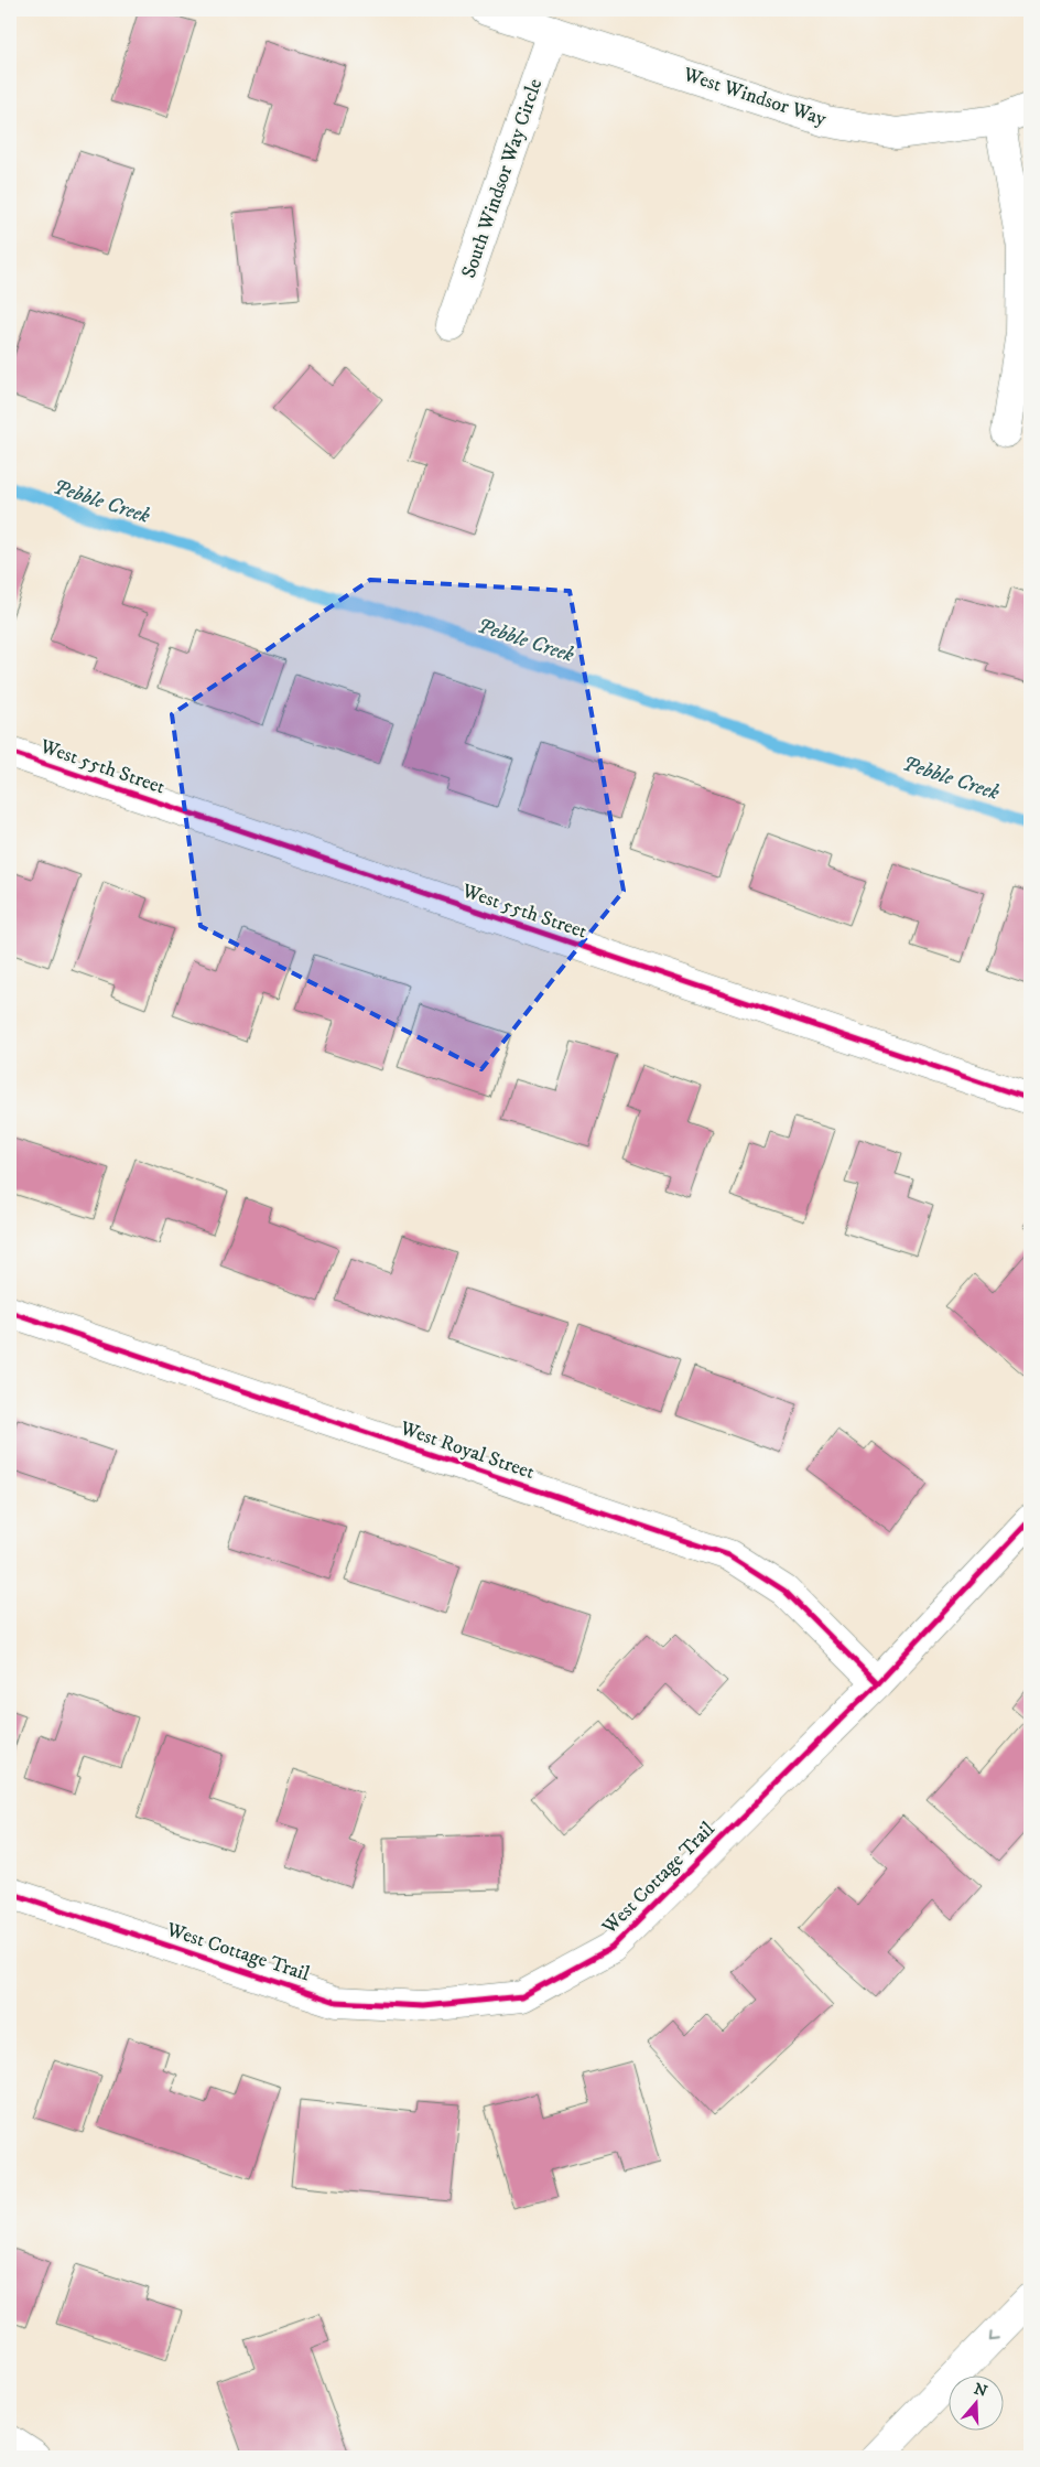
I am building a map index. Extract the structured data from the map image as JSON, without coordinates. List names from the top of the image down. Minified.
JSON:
{"streets":{"main road":["West Windsor Way","South Windsor Way Circle","West 55th Street","West Royal Street","West Cottage Trail"]},"crossings":[["West Windsor Way","South Windsor Way Circle"],["West Royal Street","West Cottage Trail"]],"water":["Pebble Creek"],"north":"top"}
